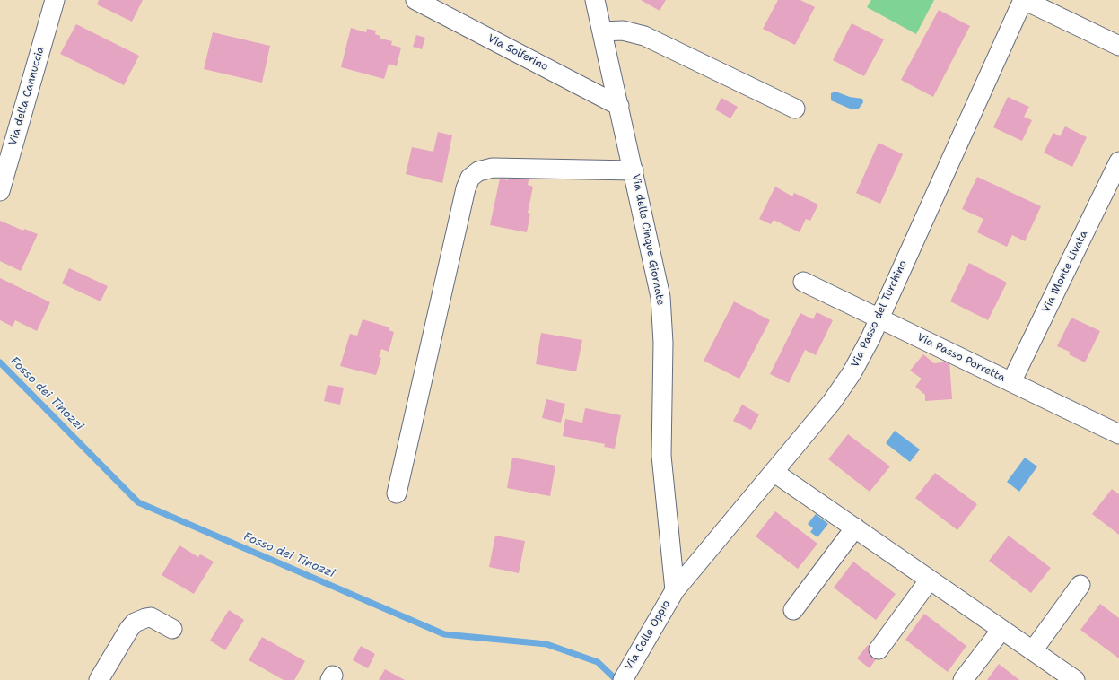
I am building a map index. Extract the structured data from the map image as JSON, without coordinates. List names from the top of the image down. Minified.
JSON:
{"streets":{"street":["Via Solferino","Via della Cannuccia","Via delle Cinque Giornate","Via Monte Livata","Via Passo del Turchino","Via Passo Porretta","Via Colle Oppio"]},"crossings":[["Via Solferino","Via delle Cinque Giornate"],["Via delle Cinque Giornate","Via Passo del Turchino"],["Via delle Cinque Giornate","Via Colle Oppio"],["Via Monte Livata","Via Passo Porretta"],["Via Passo del Turchino","Via Passo Porretta"],["Via Passo del Turchino","Via Colle Oppio"]],"water":["Fosso dei Tinozzi"]}
